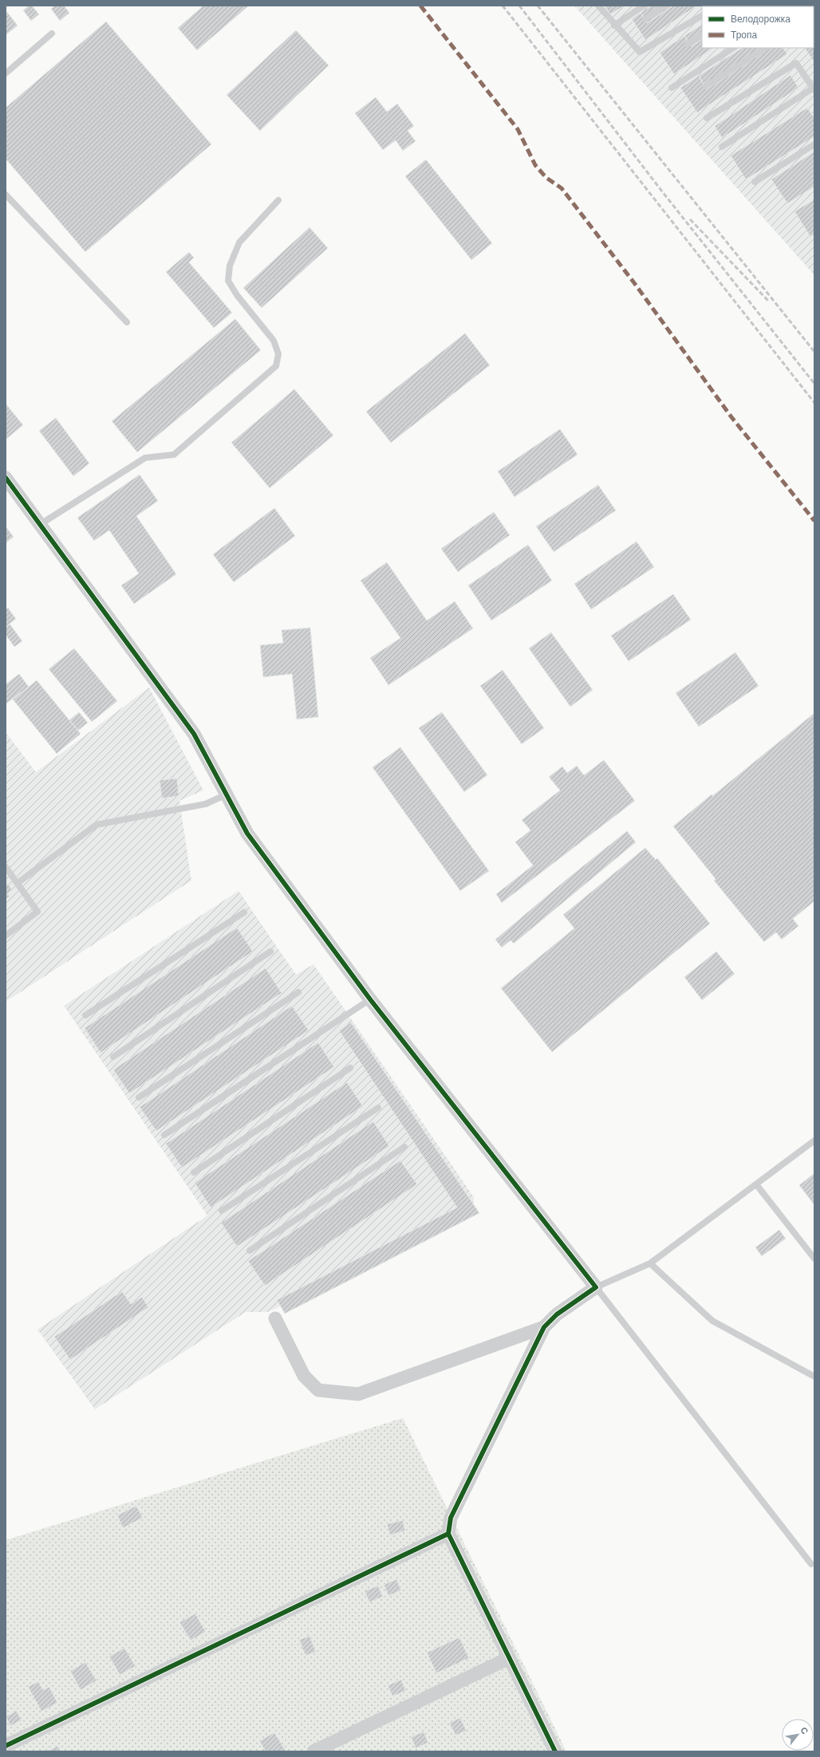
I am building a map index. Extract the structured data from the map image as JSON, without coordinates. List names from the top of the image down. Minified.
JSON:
{"legend":["Велодорожка","Тропа"],"north":"top right"}
